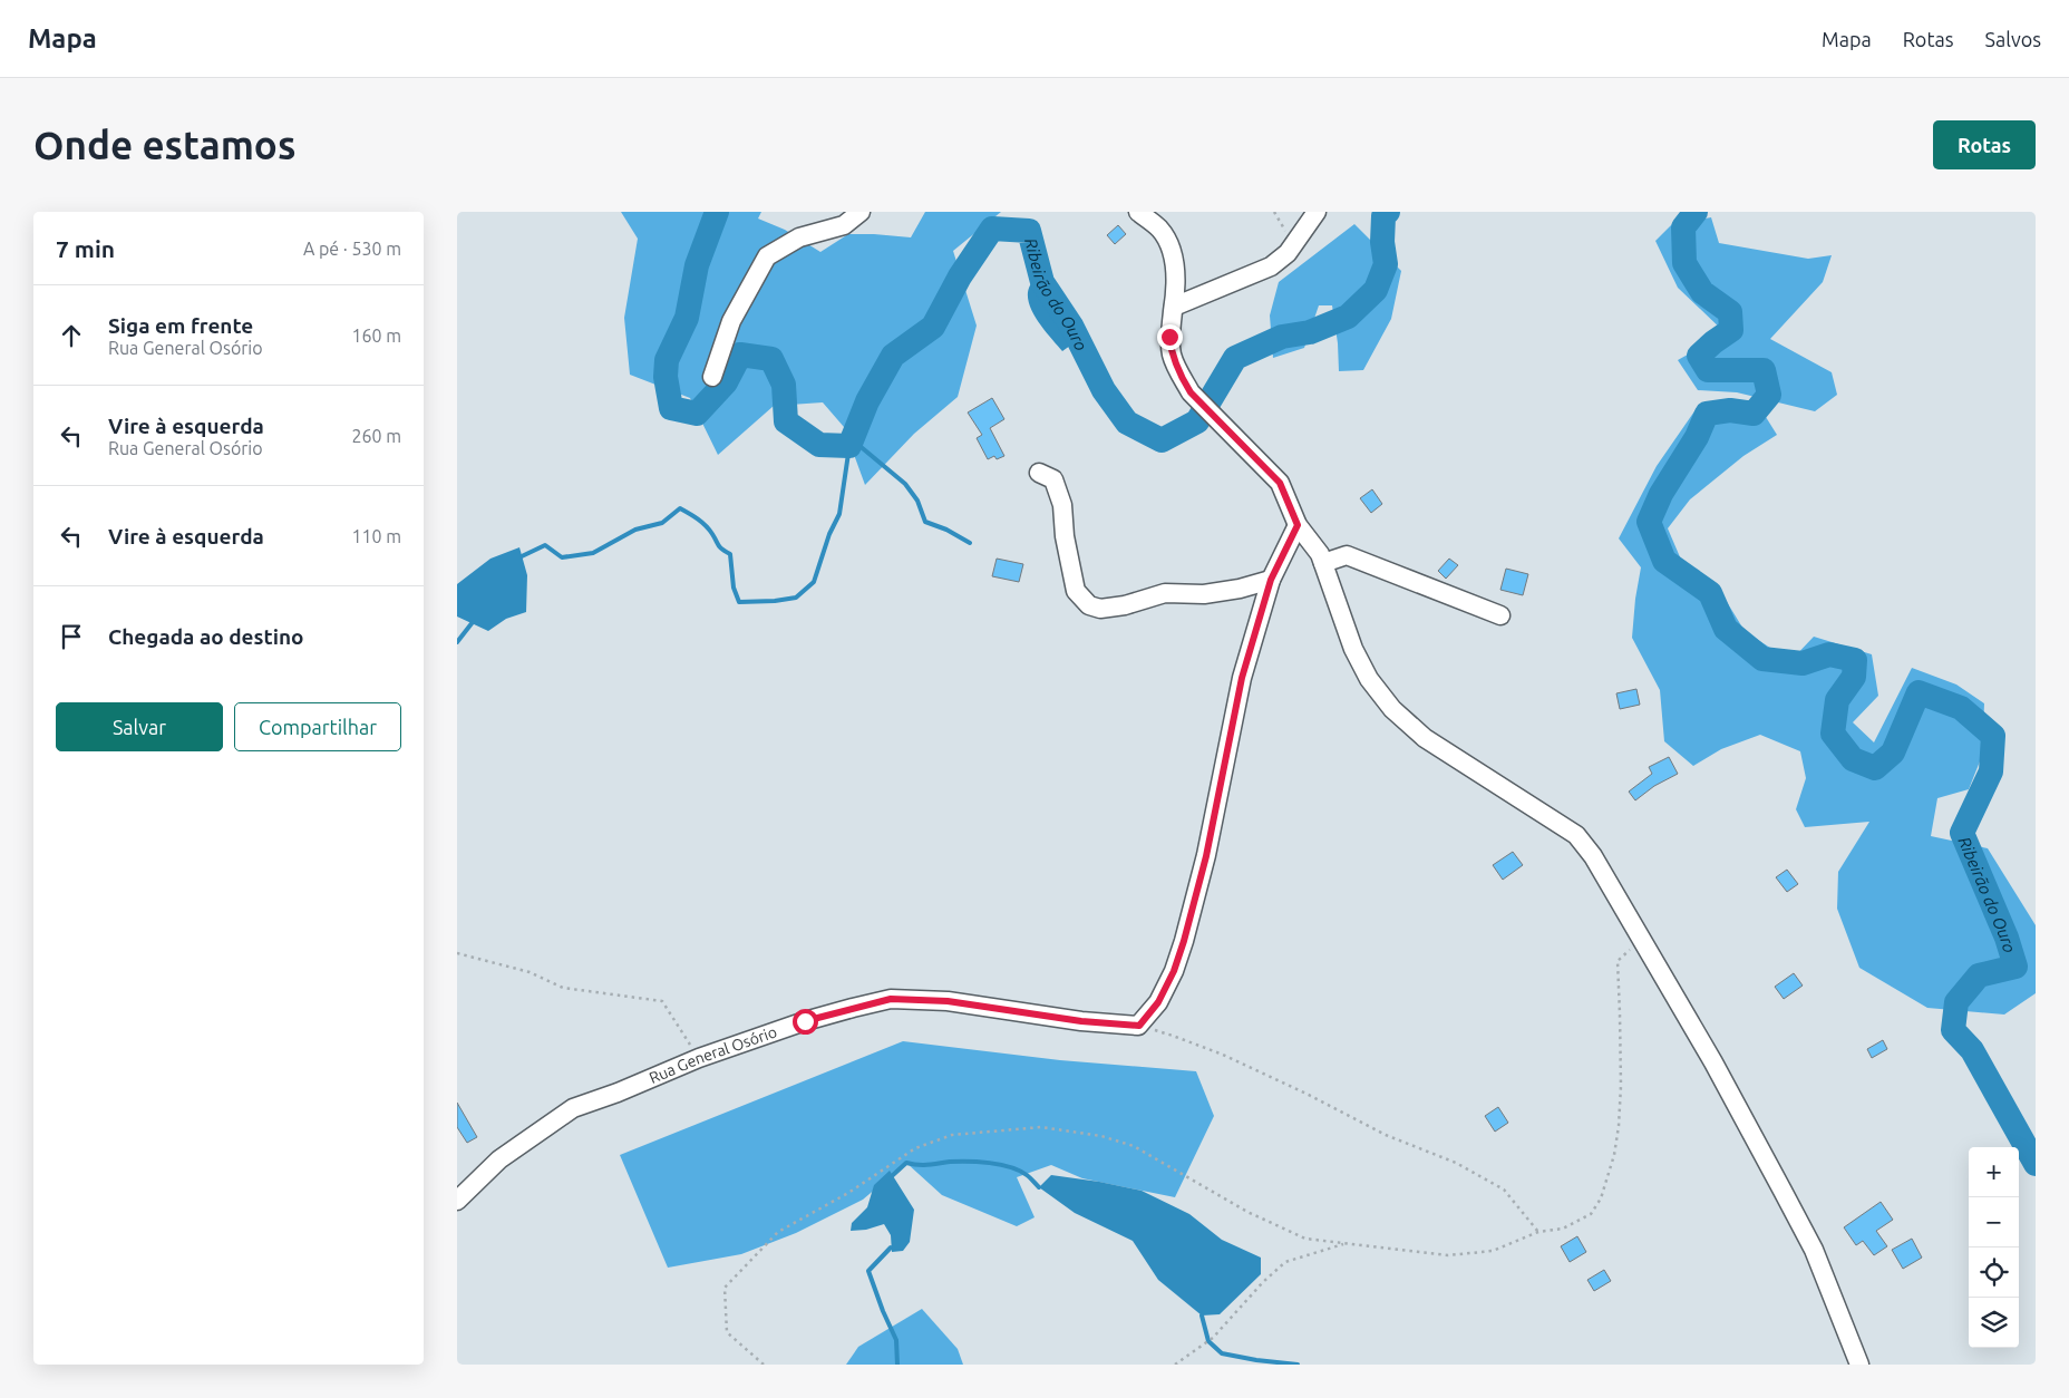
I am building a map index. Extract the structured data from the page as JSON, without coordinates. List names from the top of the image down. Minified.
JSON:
{"streets":{"street":["Rua General Osório"]},"water":["Ribeirão do Ouro"],"page":{"header":"Mapa","nav":["Mapa","Rotas","Salvos"],"buttons":["Rotas",["Salvar","Compartilhar"]],"title":"Onde estamos","heading":["7 min","A pé · 530 m"],"list":[["Siga em frente","Rua General Osório","160 m"],["Vire à esquerda","Rua General Osório","260 m"],["Vire à esquerda","110 m"],"Chegada ao destino"],"map_buttons":["+","−"]}}
